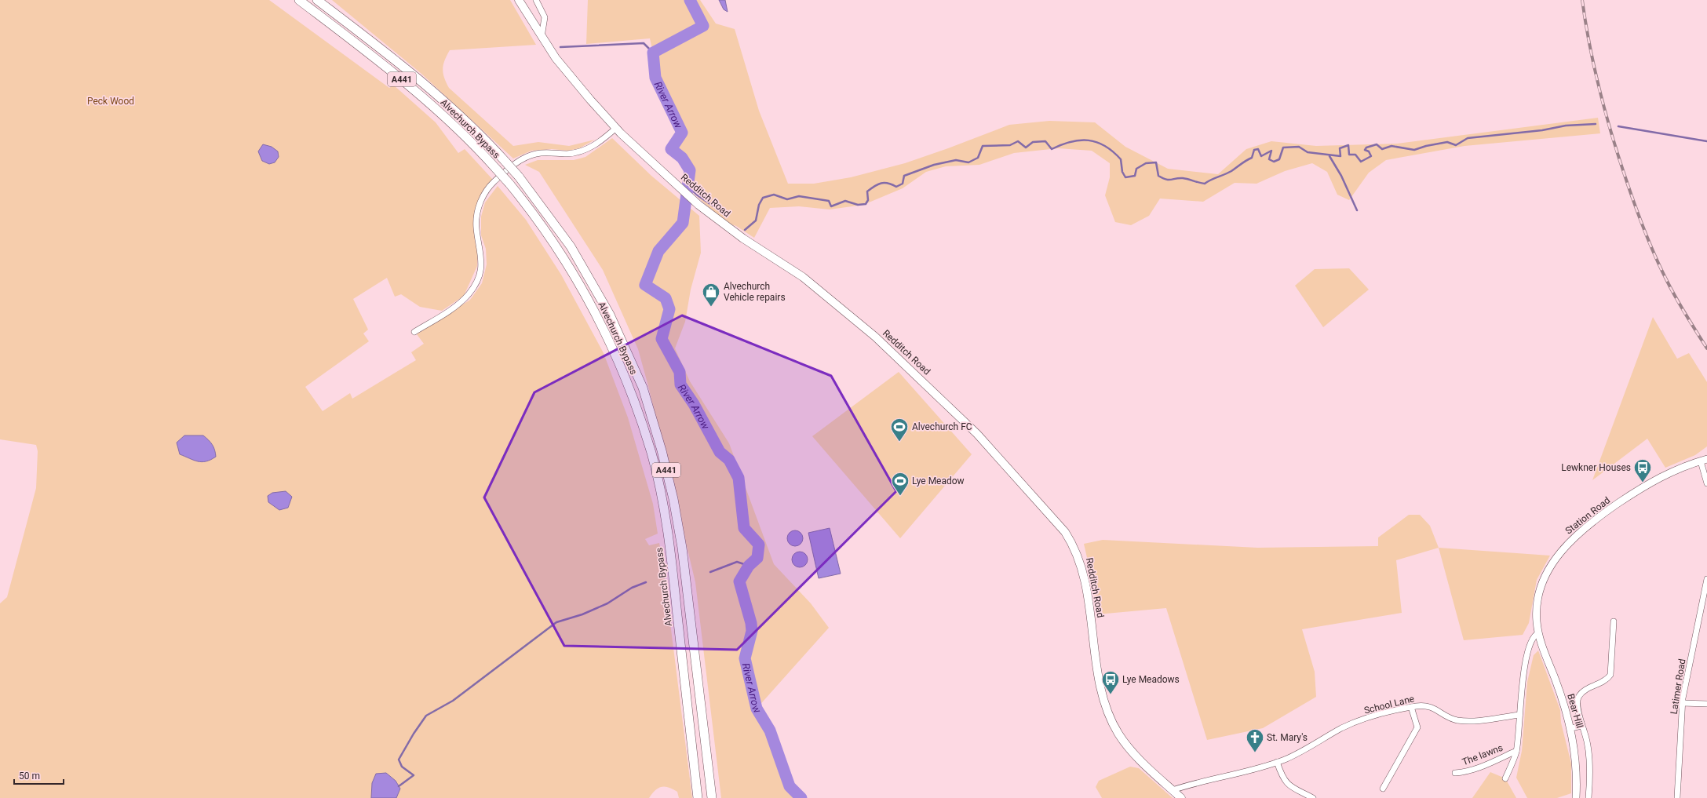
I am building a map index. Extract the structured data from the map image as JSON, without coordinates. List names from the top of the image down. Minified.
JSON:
{"streets":{"highway":["A441","Alvechurch Bypass"],"main road":["Redditch Road"],"street":["Station Road","Latimer Road","School Lane","Bear Hill","The lawns"]},"crossings":[["Redditch Road","School Lane"],["Station Road","Bear Hill"]],"water":["River Arrow"],"parks":["Peck Wood"],"places":{"shop":["Alvechurch Vehicle repairs"],"sports":["Alvechurch FC","Lye Meadow"],"bus stop":["Lewkner Houses","Lye Meadows"],"church":["St. Mary's"]},"scale_bar":"50 m"}
